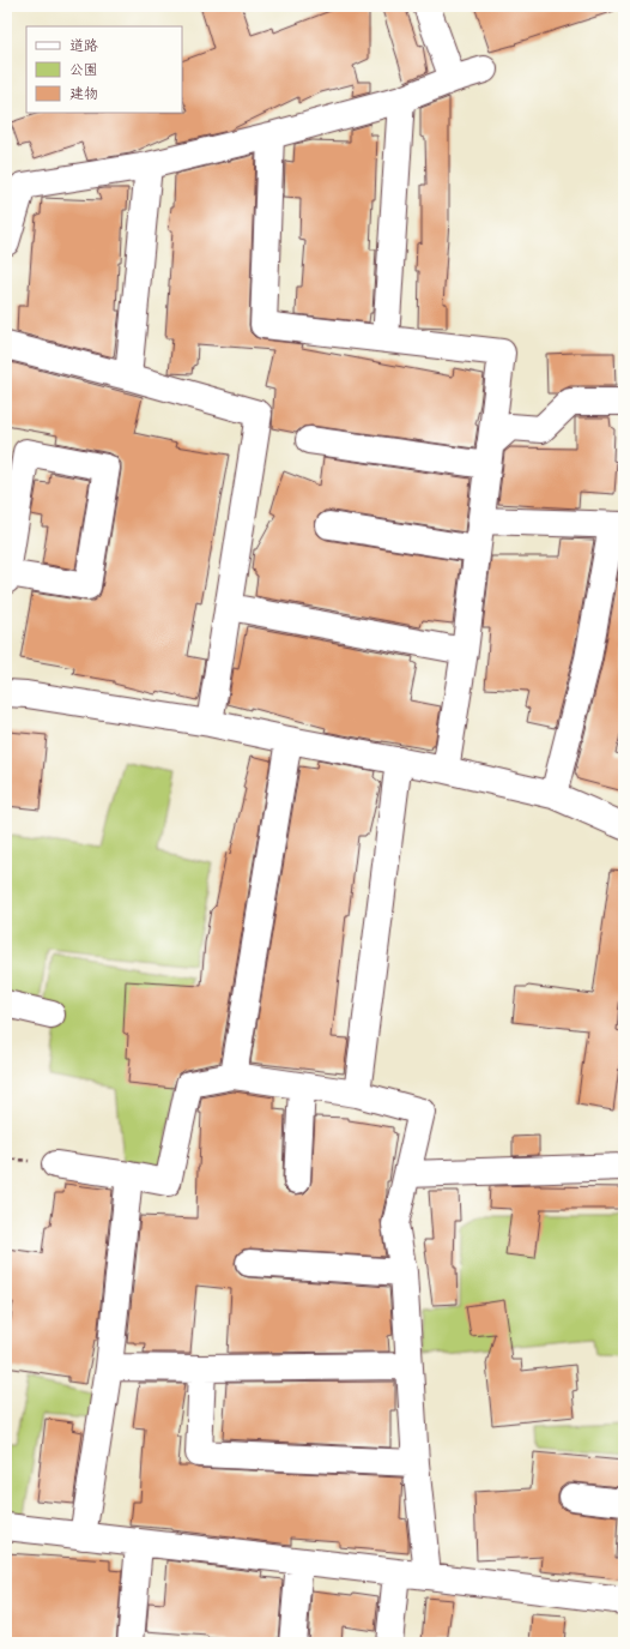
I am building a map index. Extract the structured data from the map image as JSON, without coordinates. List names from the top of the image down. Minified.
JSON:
{"legend":["道路","公園","建物"]}
